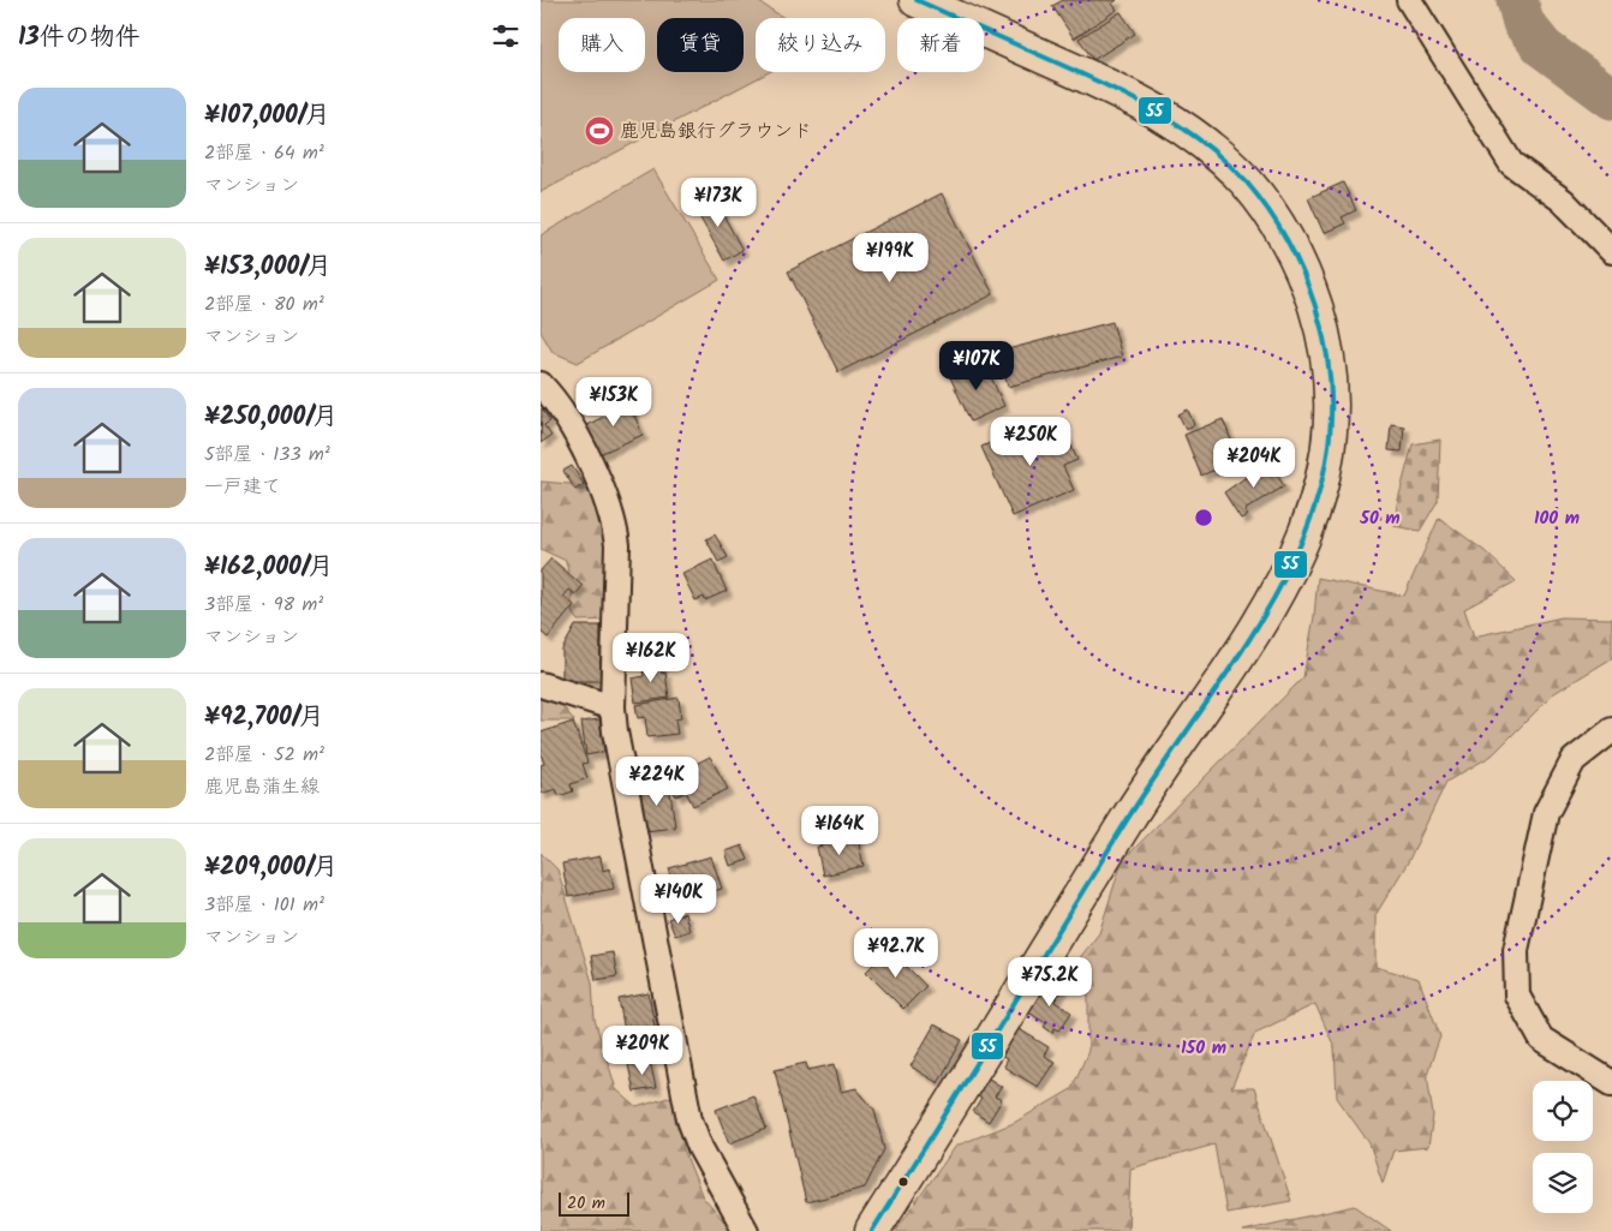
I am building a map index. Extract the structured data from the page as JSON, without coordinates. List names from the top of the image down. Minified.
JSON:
{"places":{"sports":["鹿児島銀行グラウンド"]},"lines":["transit line 55"],"scale_bar":"20 m","page":{"heading":"13件の物件","chip":["購入","賃貸","絞り込み","新着"],"list":[{"name":"¥107,000/月","note":"2部屋 · 64 m² · マンション"},{"name":"¥153,000/月","note":"2部屋 · 80 m² · マンション"},{"name":"¥250,000/月","note":"5部屋 · 133 m² · 一戸建て"},{"name":"¥162,000/月","note":"3部屋 · 98 m² · マンション"},{"name":"¥92,700/月","note":"2部屋 · 52 m² · 鹿児島蒲生線"},{"name":"¥209,000/月","note":"3部屋 · 101 m² · マンション"}],"price":["¥173K","¥199K","¥107K","¥153K","¥250K","¥204K","¥162K","¥224K","¥164K","¥140K","¥92.7K","¥75.2K","¥209K"],"scale":"20 m"},"rings":["50 m","100 m","150 m"]}
